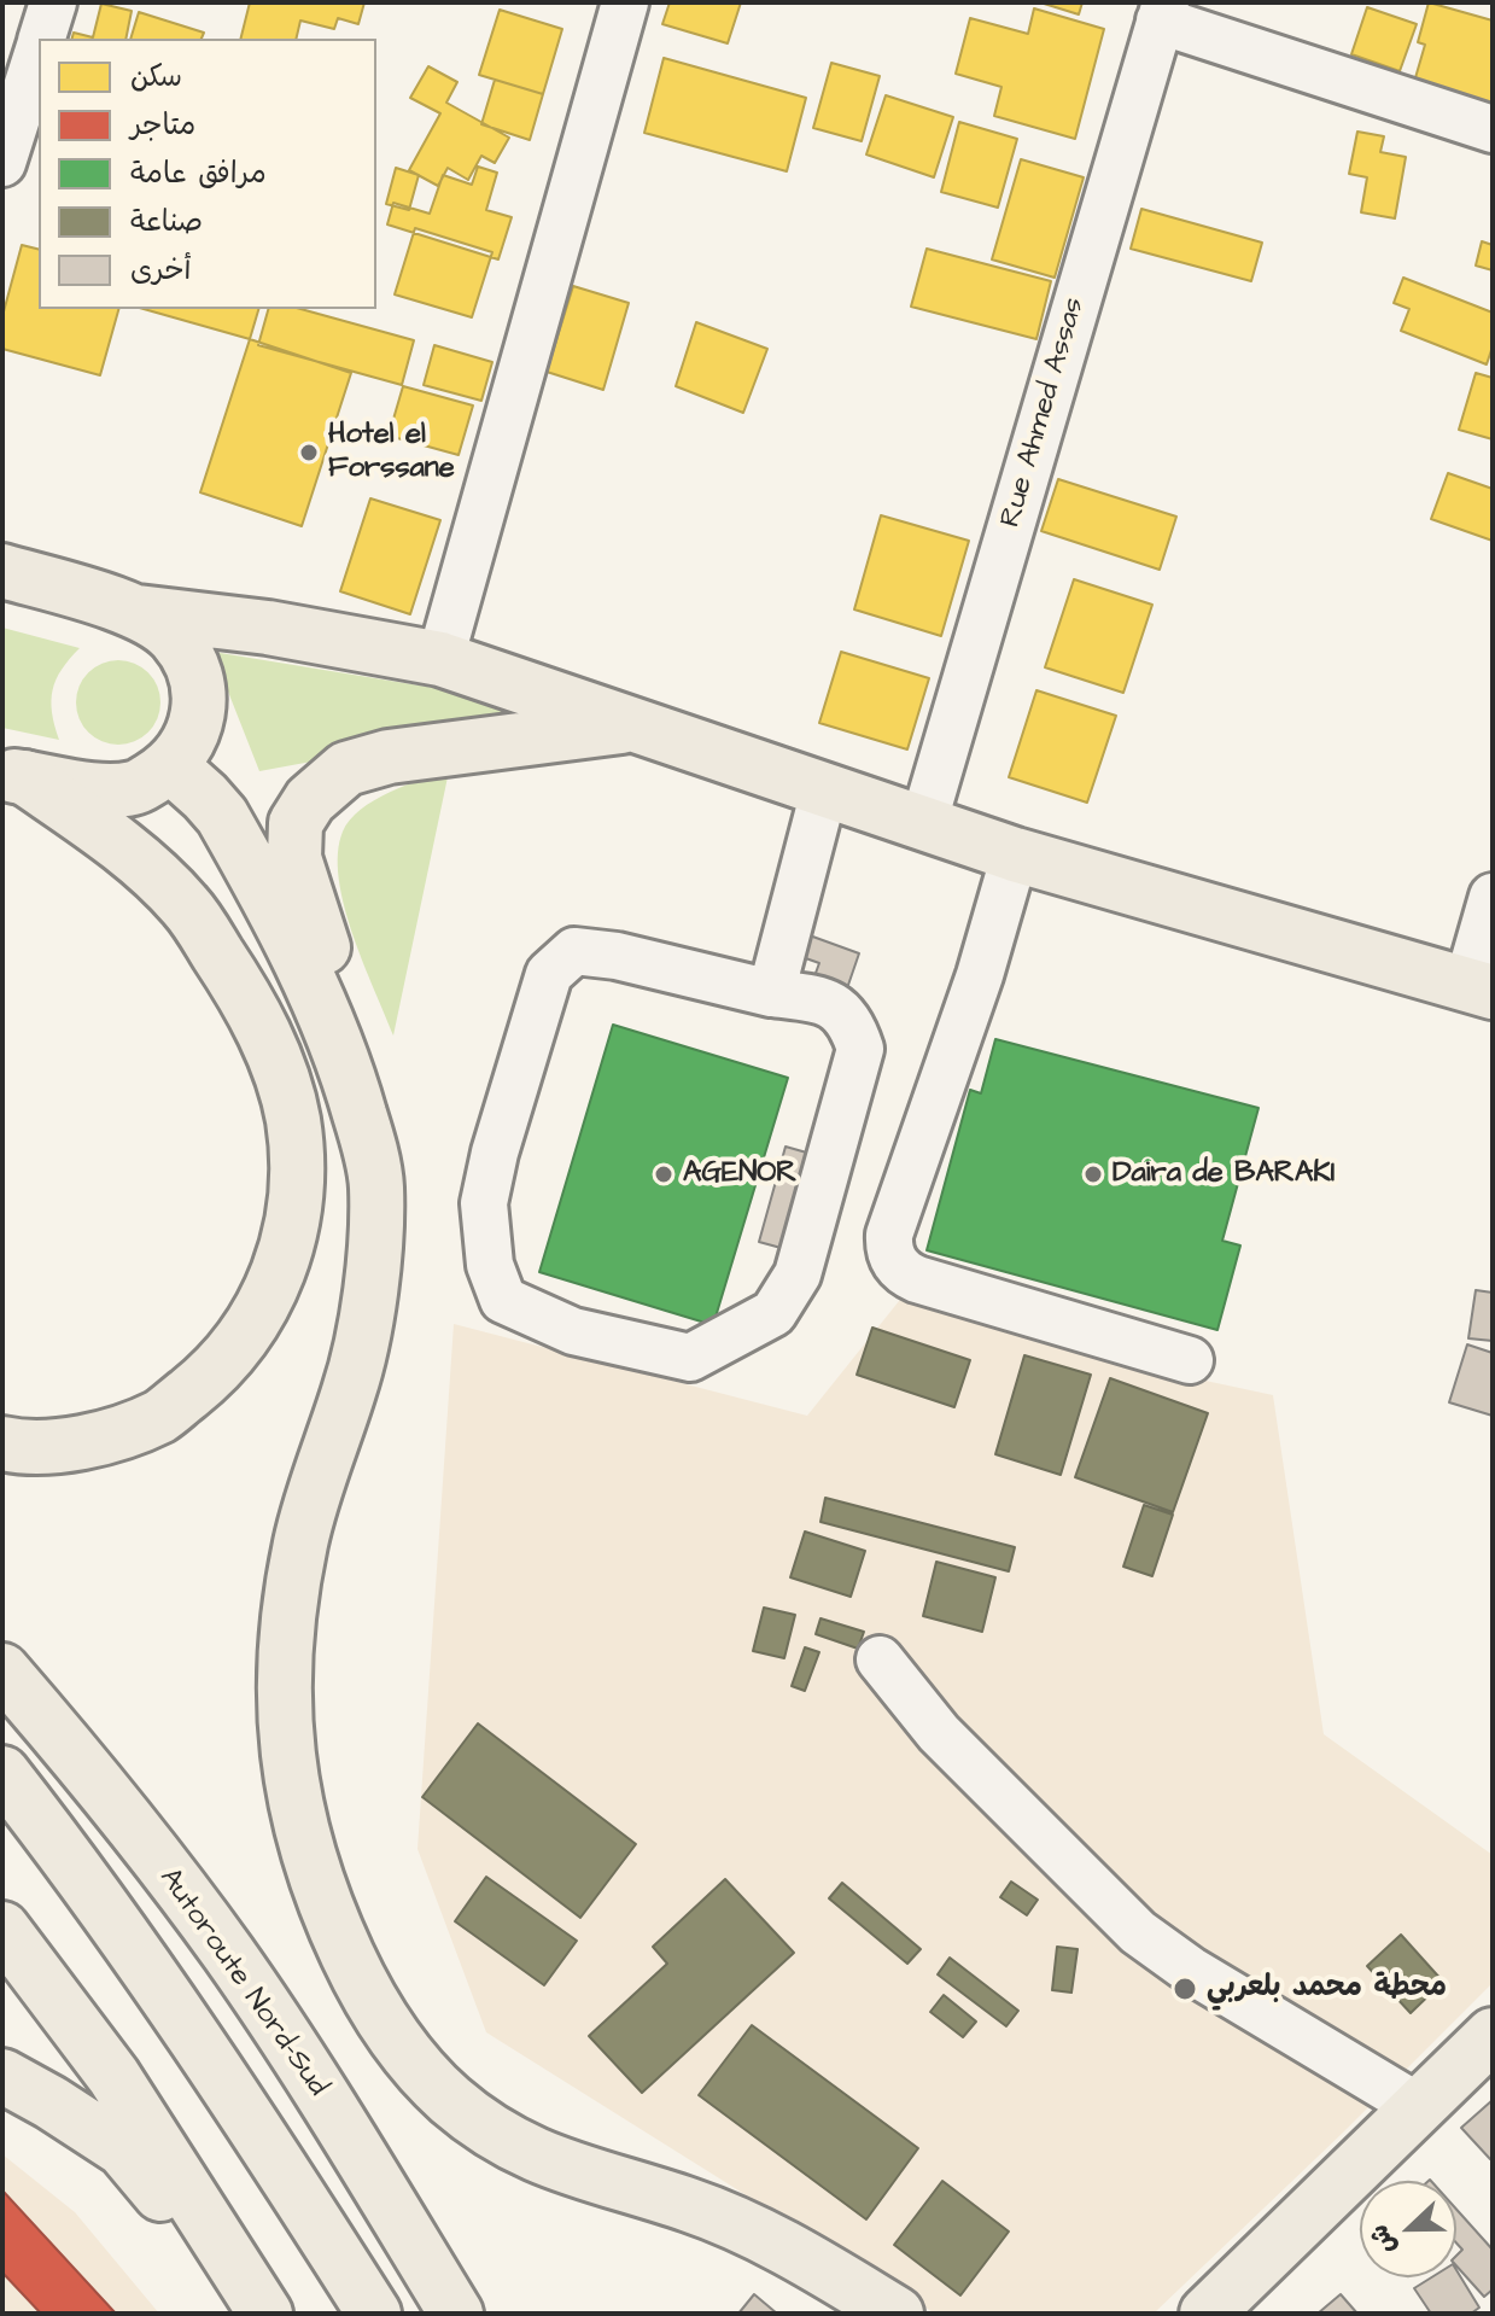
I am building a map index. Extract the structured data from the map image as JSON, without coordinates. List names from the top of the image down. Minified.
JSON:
{"streets":{"main road":["Autoroute Nord-Sud"],"street":["Rue Ahmed Assas"]},"places":["Hotel el Forssane","AGENOR","Daira de BARAKI","محطة محمد بلعربي"],"legend":["سكن","متاجر","مرافق عامة","صناعة","أخرى"],"north":"left"}
